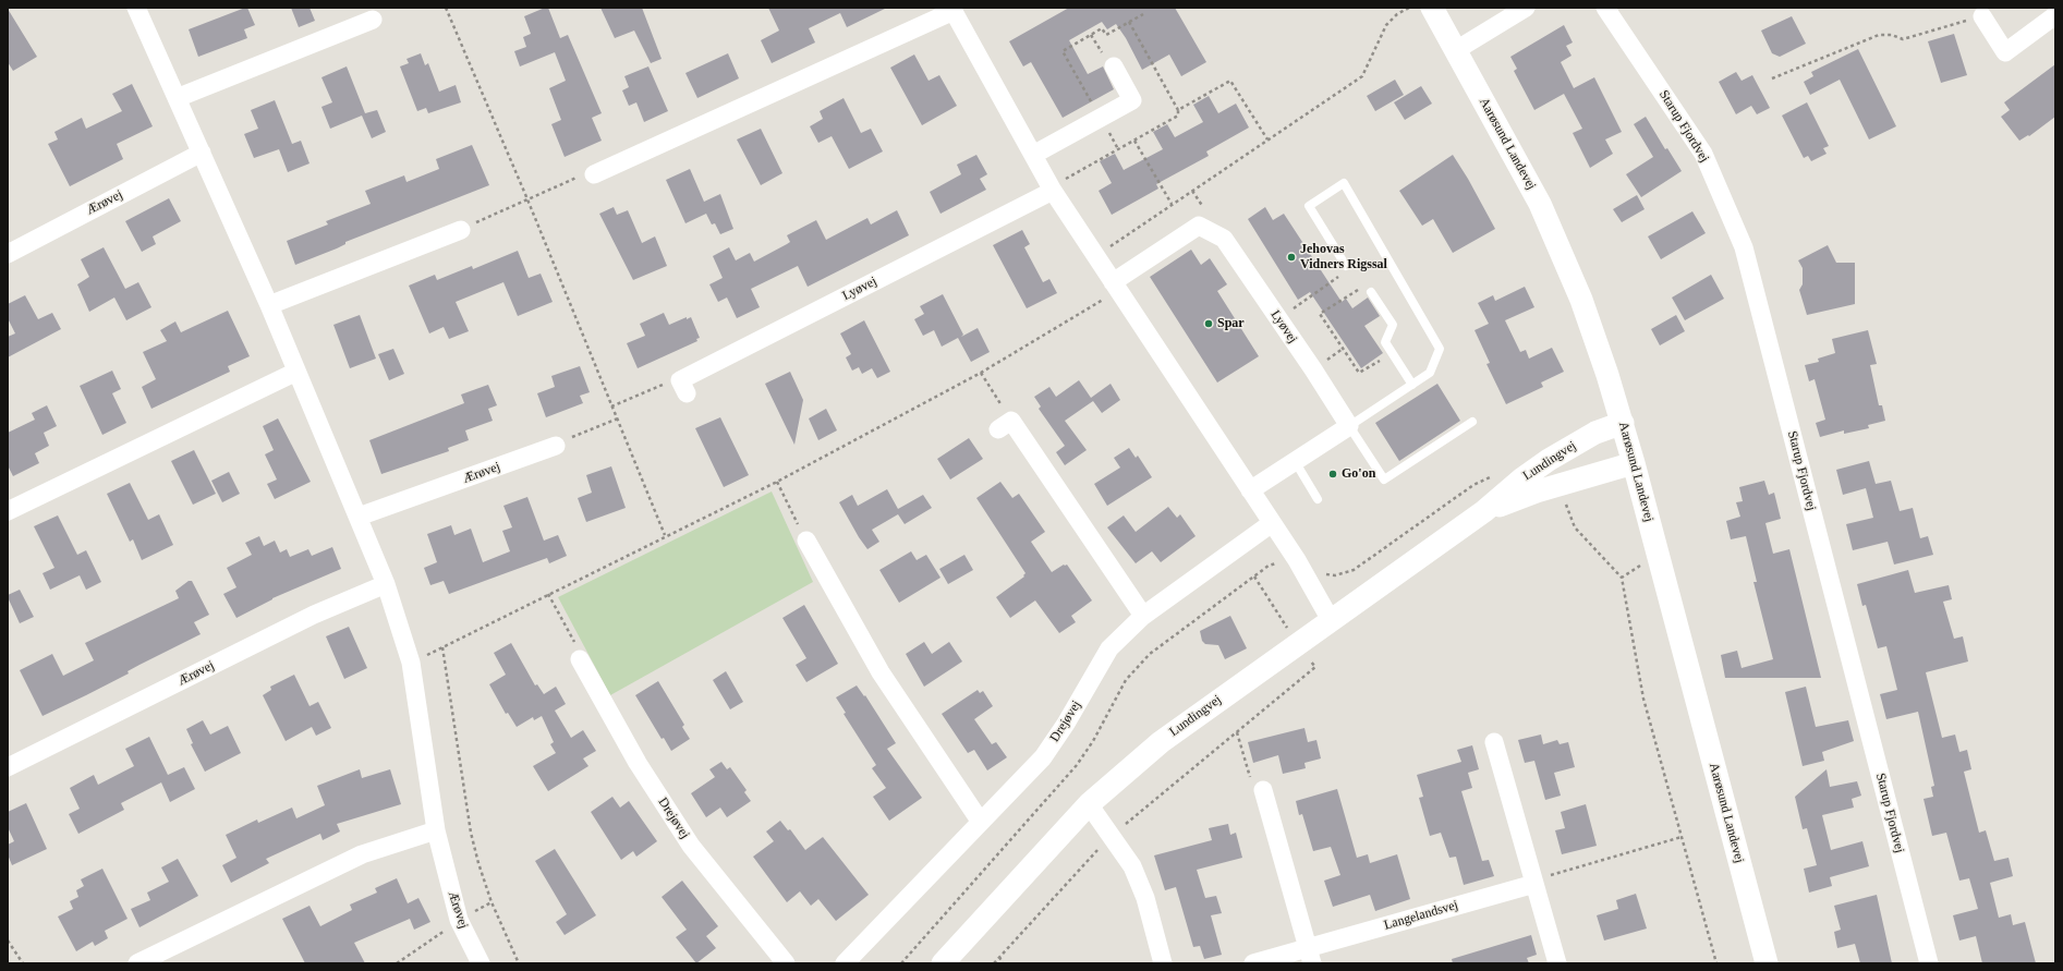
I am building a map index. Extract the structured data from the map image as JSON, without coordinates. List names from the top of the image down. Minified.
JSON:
{"streets":{"street":["Starup Fjordvej","Aarøsund Landevej","Ærøvej","Lyøvej","Lundingvej","Drejøvej","Langelandsvej"]},"crossings":[["Aarøsund Landevej","Lundingvej"]],"places":["Jehovas Vidners Rigssal","Spar","Go'on"]}
